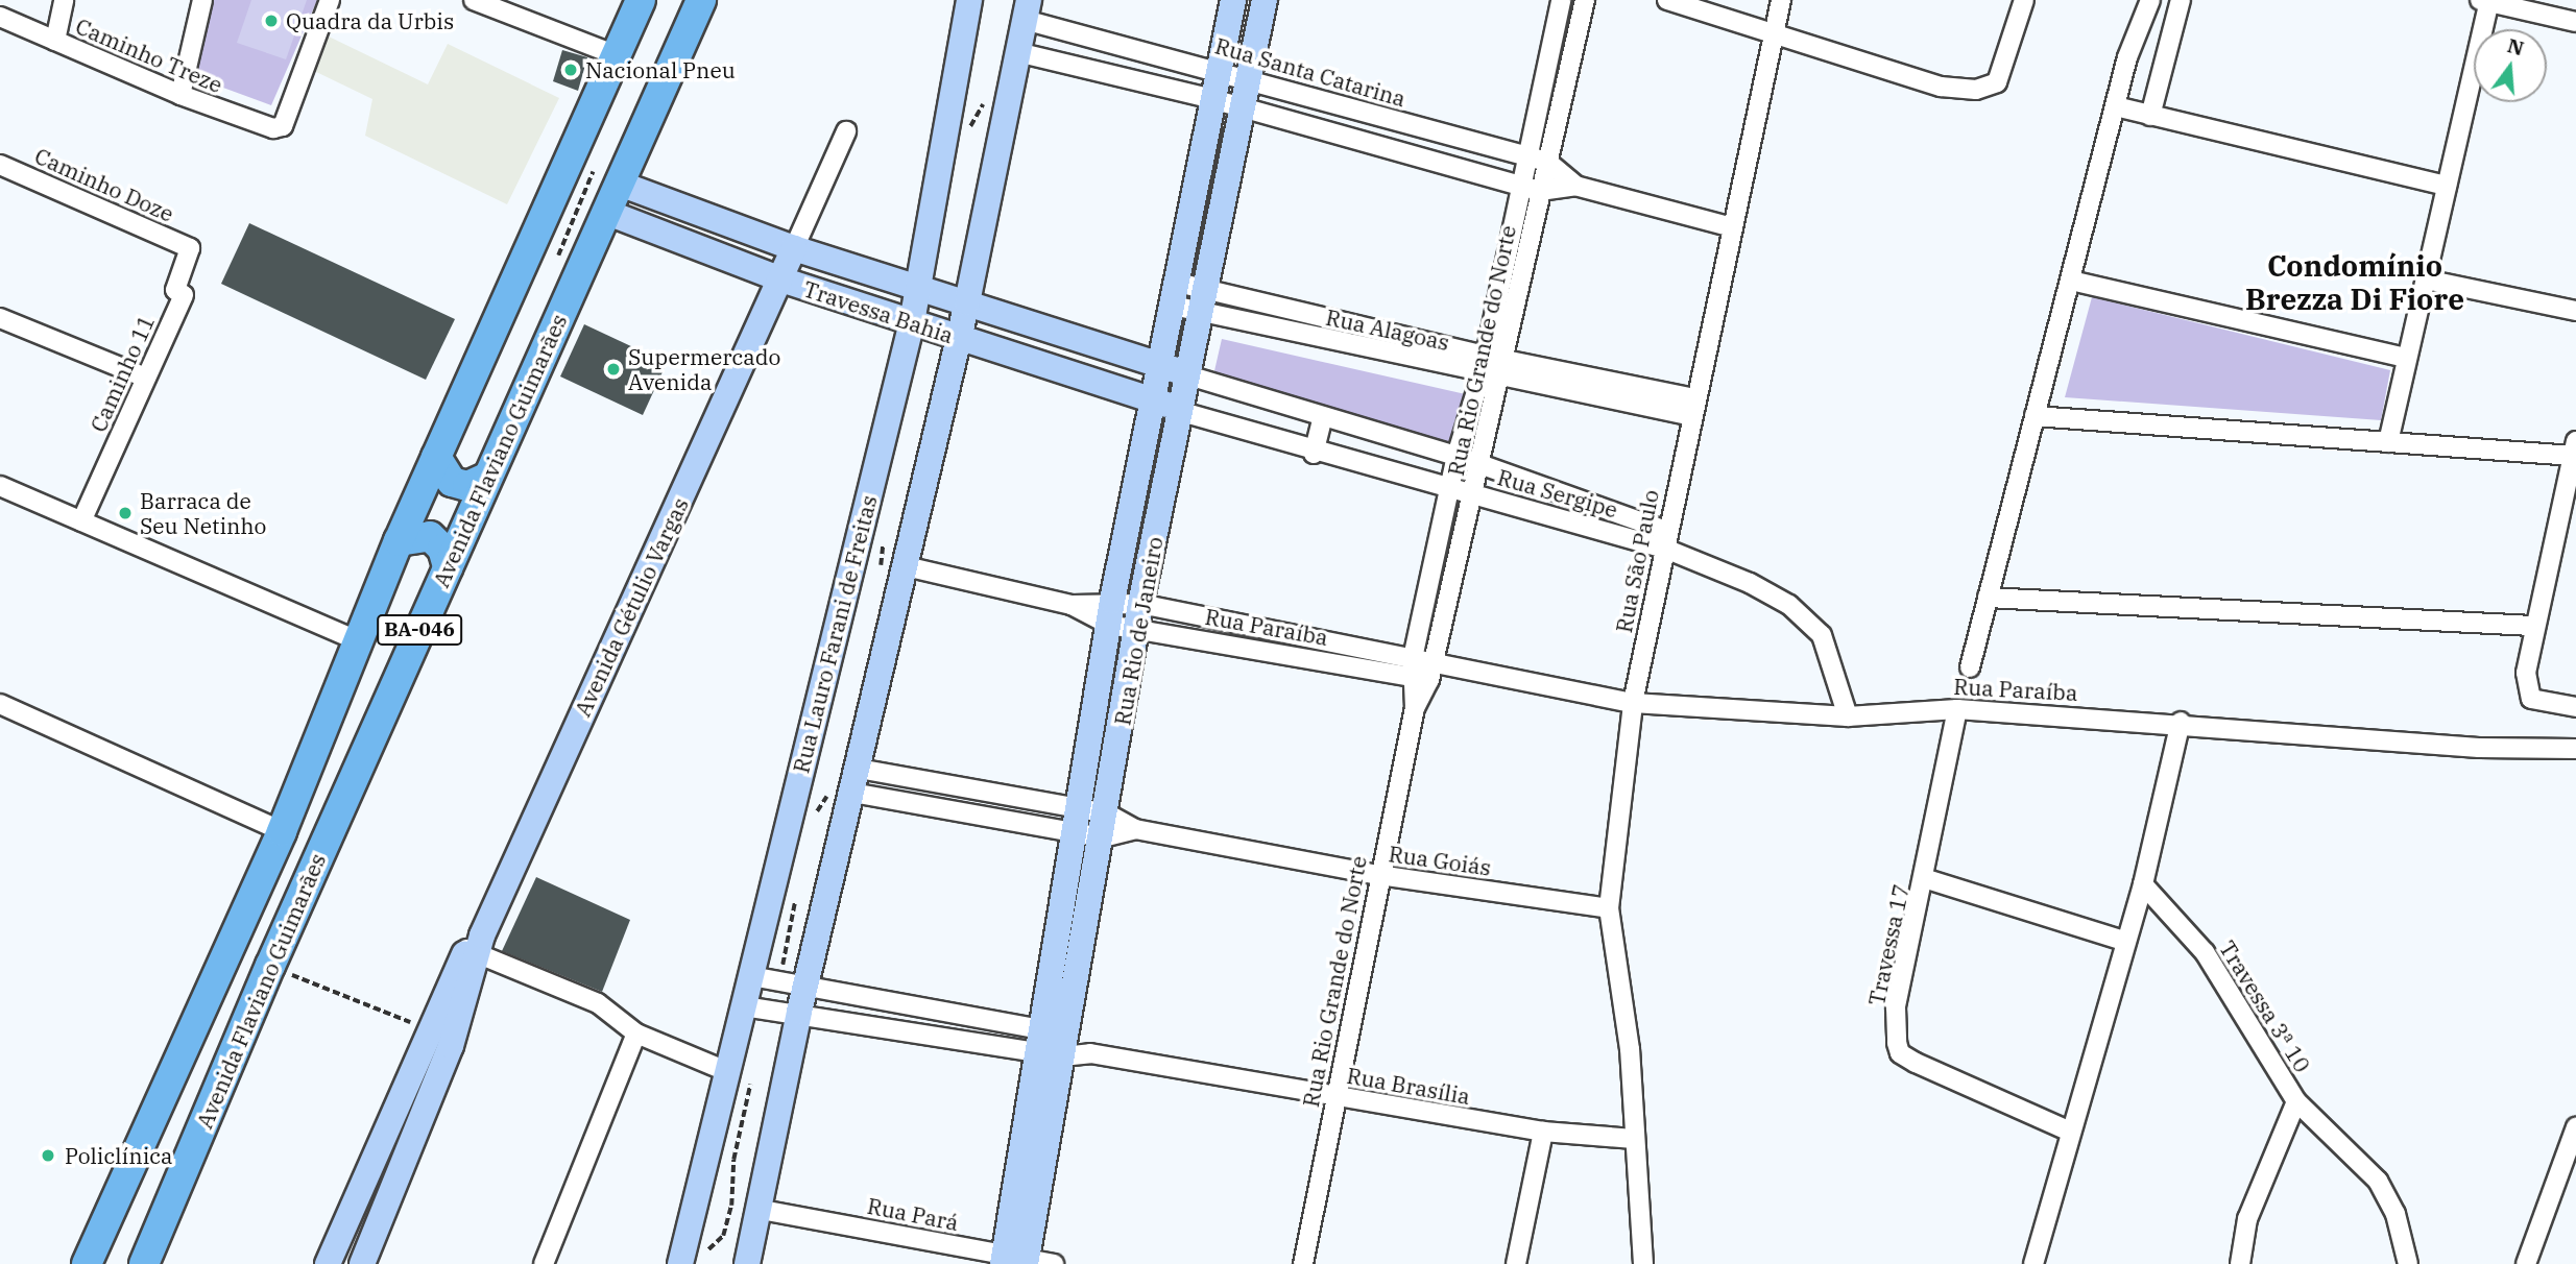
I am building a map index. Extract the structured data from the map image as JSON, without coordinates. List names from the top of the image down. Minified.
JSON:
{"streets":{"main road":["Avenida Flaviano Guimarães","BA-046"],"street":["Caminho Treze","Rua Santa Catarina","Caminho Doze","Travessa Bahia","Rua Alagoas","Rua Rio Grande do Norte","Caminho 11","Rua Sergipe","Rua São Paulo","Avenida Gétulio Vargas","Rua Paraíba","Rua Rio de Janeiro","Rua Lauro Farani de Freitas","Rua Goiás","Travessa 17","Travessa 3ª 10","Rua Brasília","Rua Pará"]},"crossings":[["Rua Santa Catarina","Rua Rio Grande do Norte"],["Rua Santa Catarina","Rua São Paulo"],["Rua Santa Catarina","Rua Rio de Janeiro"],["Caminho Doze","Caminho 11"],["Travessa Bahia","Avenida Flaviano Guimarães"],["Travessa Bahia","Rua Sergipe"],["Travessa Bahia","Avenida Gétulio Vargas"],["Travessa Bahia","Rua Rio de Janeiro"],["Travessa Bahia","Rua Lauro Farani de Freitas"],["Rua Alagoas","Rua Rio Grande do Norte"],["Rua Alagoas","Rua São Paulo"],["Rua Alagoas","Rua Rio de Janeiro"],["Rua Rio Grande do Norte","Rua Sergipe"],["Rua Rio Grande do Norte","Rua Paraíba"],["Rua Rio Grande do Norte","Rua Goiás"],["Rua Rio Grande do Norte","Rua Brasília"],["Rua Sergipe","Rua São Paulo"],["Rua Sergipe","Rua Paraíba"],["Rua Sergipe","Rua Rio de Janeiro"],["Rua São Paulo","Rua Paraíba"],["Rua São Paulo","Rua Goiás"],["Rua São Paulo","Rua Brasília"],["Rua Paraíba","Rua Rio de Janeiro"],["Rua Paraíba","Travessa 17"],["Rua Rio de Janeiro","Rua Goiás"],["Rua Rio de Janeiro","Rua Brasília"],["Rua Rio de Janeiro","Rua Pará"],["Rua Lauro Farani de Freitas","Rua Brasília"]],"districts":["Condomínio Brezza Di Fiore"],"places":["Quadra da Urbis","Nacional Pneu","Supermercado Avenida","Barraca de Seu Netinho","Policlínica"],"north":"top"}
